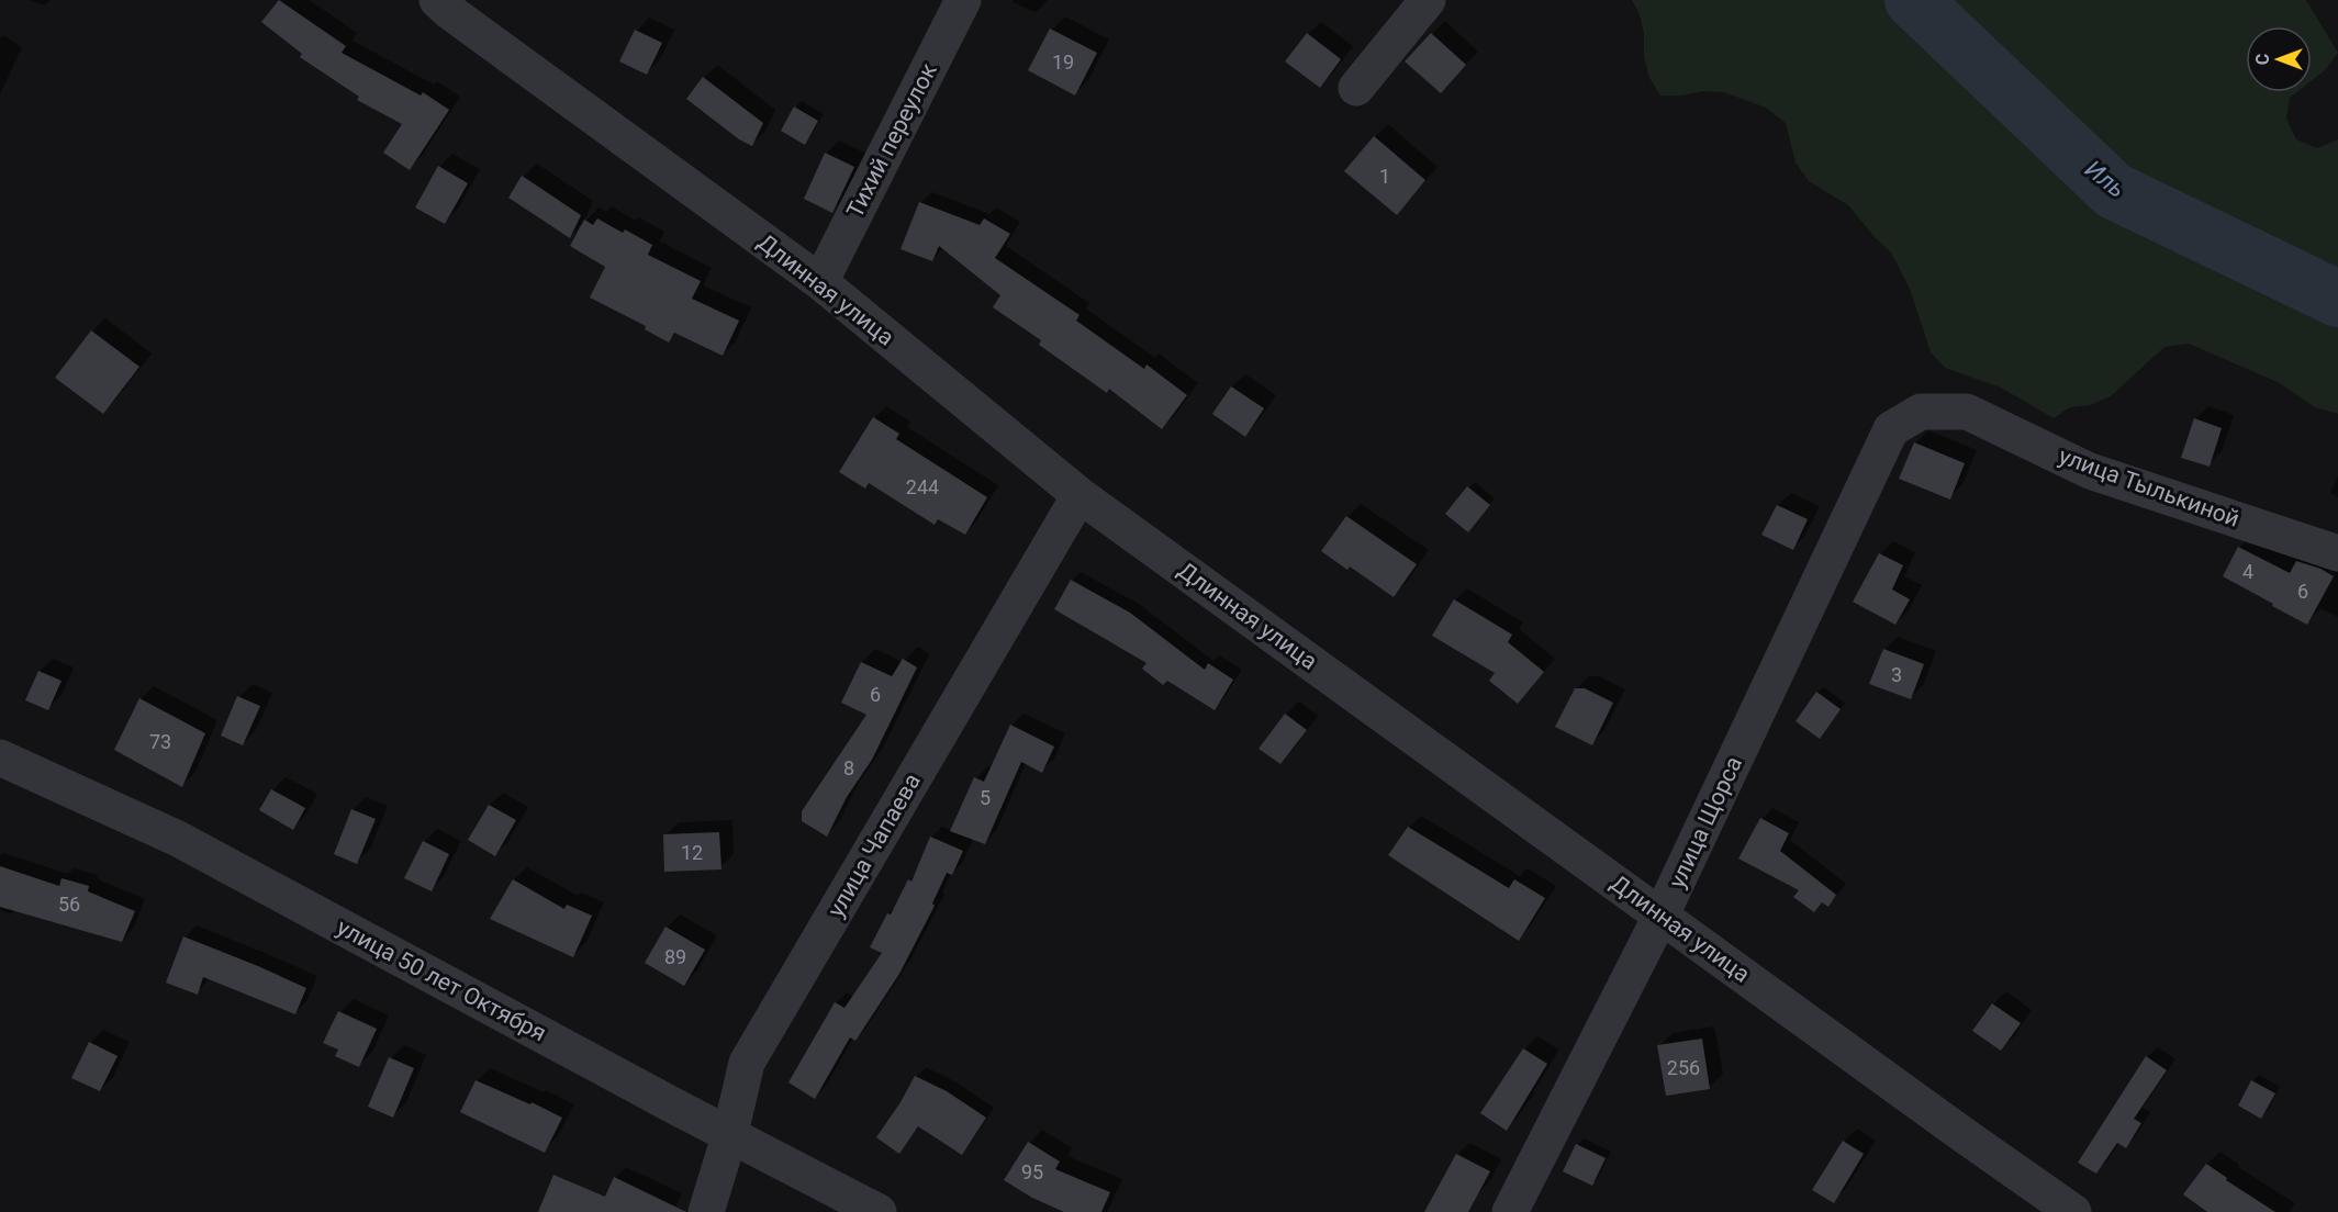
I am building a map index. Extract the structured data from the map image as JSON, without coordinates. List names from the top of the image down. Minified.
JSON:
{"streets":{"street":["Тихий переулок","Длинная улица","улица Тылькиной","улица Щорса","улица Чапаева","улица 50 лет Октября"]},"crossings":[["Тихий переулок","Длинная улица"],["Длинная улица","улица Щорса"],["Длинная улица","улица Чапаева"],["улица Тылькиной","улица Щорса"],["улица Чапаева","улица 50 лет Октября"]],"water":["Иль"],"house_numbers":["19","1","244","4","6","3","6","73","8","5","12","56","89","256","95"],"north":"left"}
